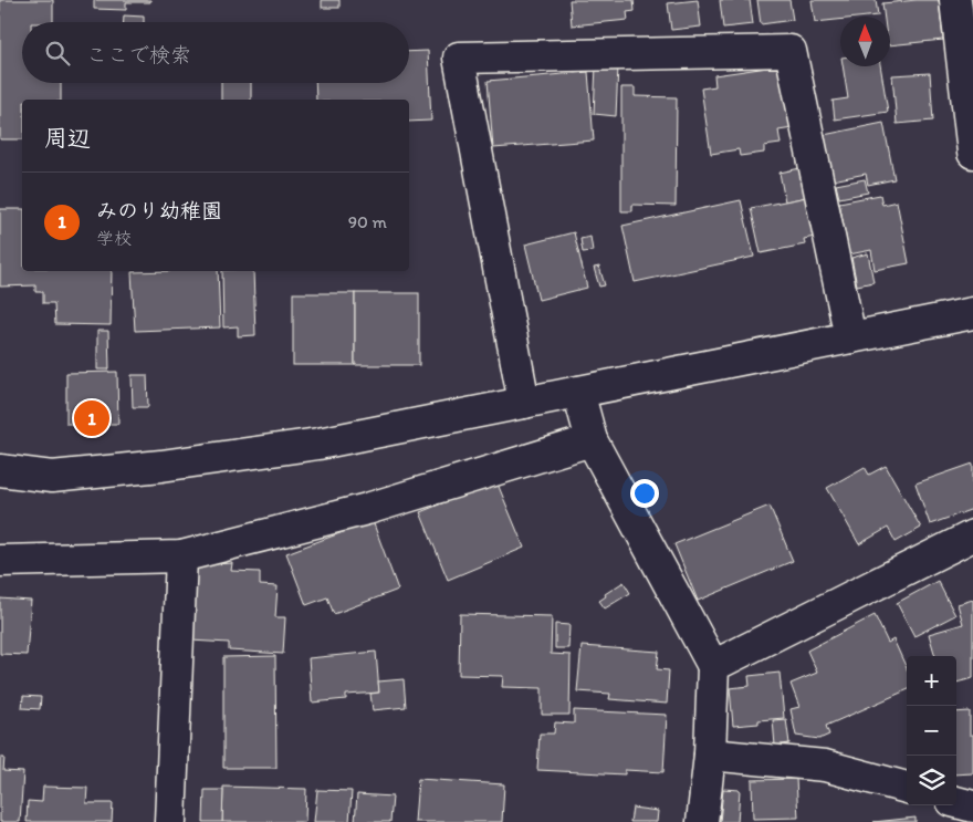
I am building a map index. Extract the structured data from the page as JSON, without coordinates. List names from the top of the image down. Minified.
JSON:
{"north":"top","page":{"search":"ここで検索","heading":"周辺","list":[{"mark":"1","name":"みのり幼稚園","note":"学校","value":"90 m"}],"pins":"1","map_buttons":["+","−"]}}
